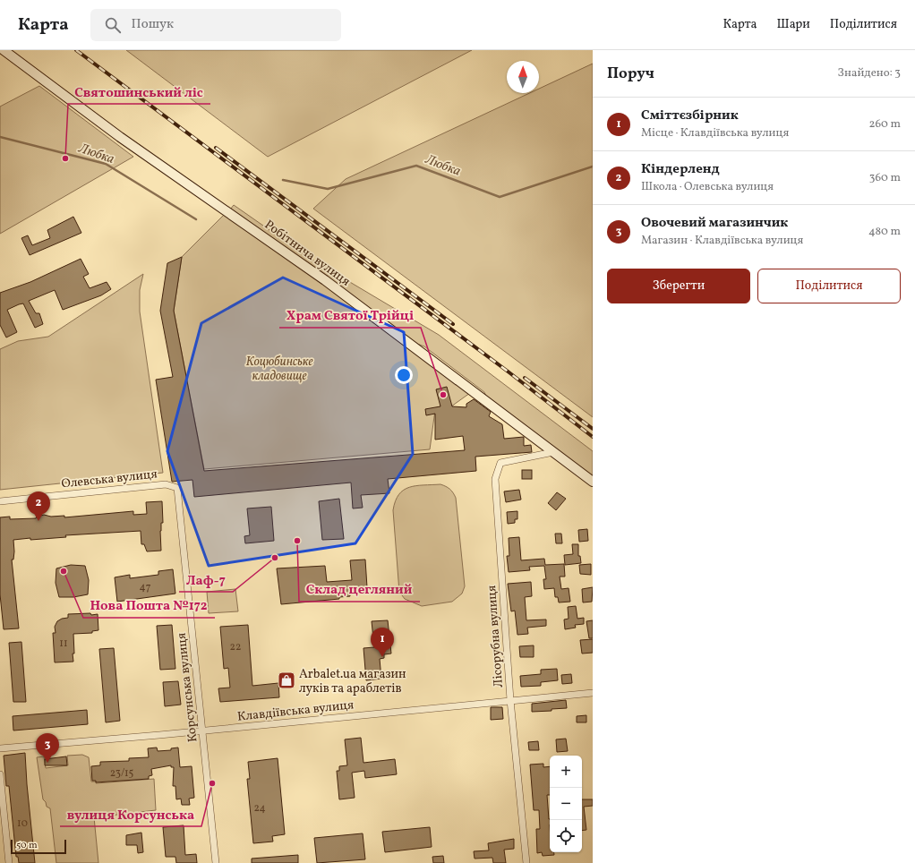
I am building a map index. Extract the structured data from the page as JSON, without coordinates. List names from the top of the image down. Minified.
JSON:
{"streets":{"street":["Робітнича вулиця","Олевська вулиця","Лісорубна вулиця","Корсунська вулиця","Клавдіївська вулиця"]},"crossings":[["Робітнича вулиця","Лісорубна вулиця"],["Олевська вулиця","Корсунська вулиця"],["Лісорубна вулиця","Клавдіївська вулиця"],["Корсунська вулиця","Клавдіївська вулиця"]],"water":["Любка"],"parks":["Коцюбинське кладовище"],"places":{"other":["Святошинський ліс","Храм Святої Трійці","Склад цегляний","Лаф-7","Нова Пошта №172","вулиця Корсунська"],"shop":["Arbalet.ua магазин луків та араблетів"]},"house_numbers":["47","11","22","23/15","24","10"],"scale_bar":"50 m","north":"top","page":{"header":"Карта","search":"Пошук","nav":["Карта","Шари","Поділитися"],"heading":["Поруч","Знайдено: 3"],"list":[{"mark":"1","name":"Сміттєзбірник","note":"Місце · Клавдіївська вулиця","value":"260 m"},{"mark":"2","name":"Кіндерленд","note":"Школа · Олевська вулиця","value":"360 m"},{"mark":"3","name":"Овочевий магазинчик","note":"Магазин · Клавдіївська вулиця","value":"480 m"}],"buttons":["Зберегти","Поділитися"],"pins":["2","1","3"],"map_buttons":["+","−"],"scale":"50 m"}}
